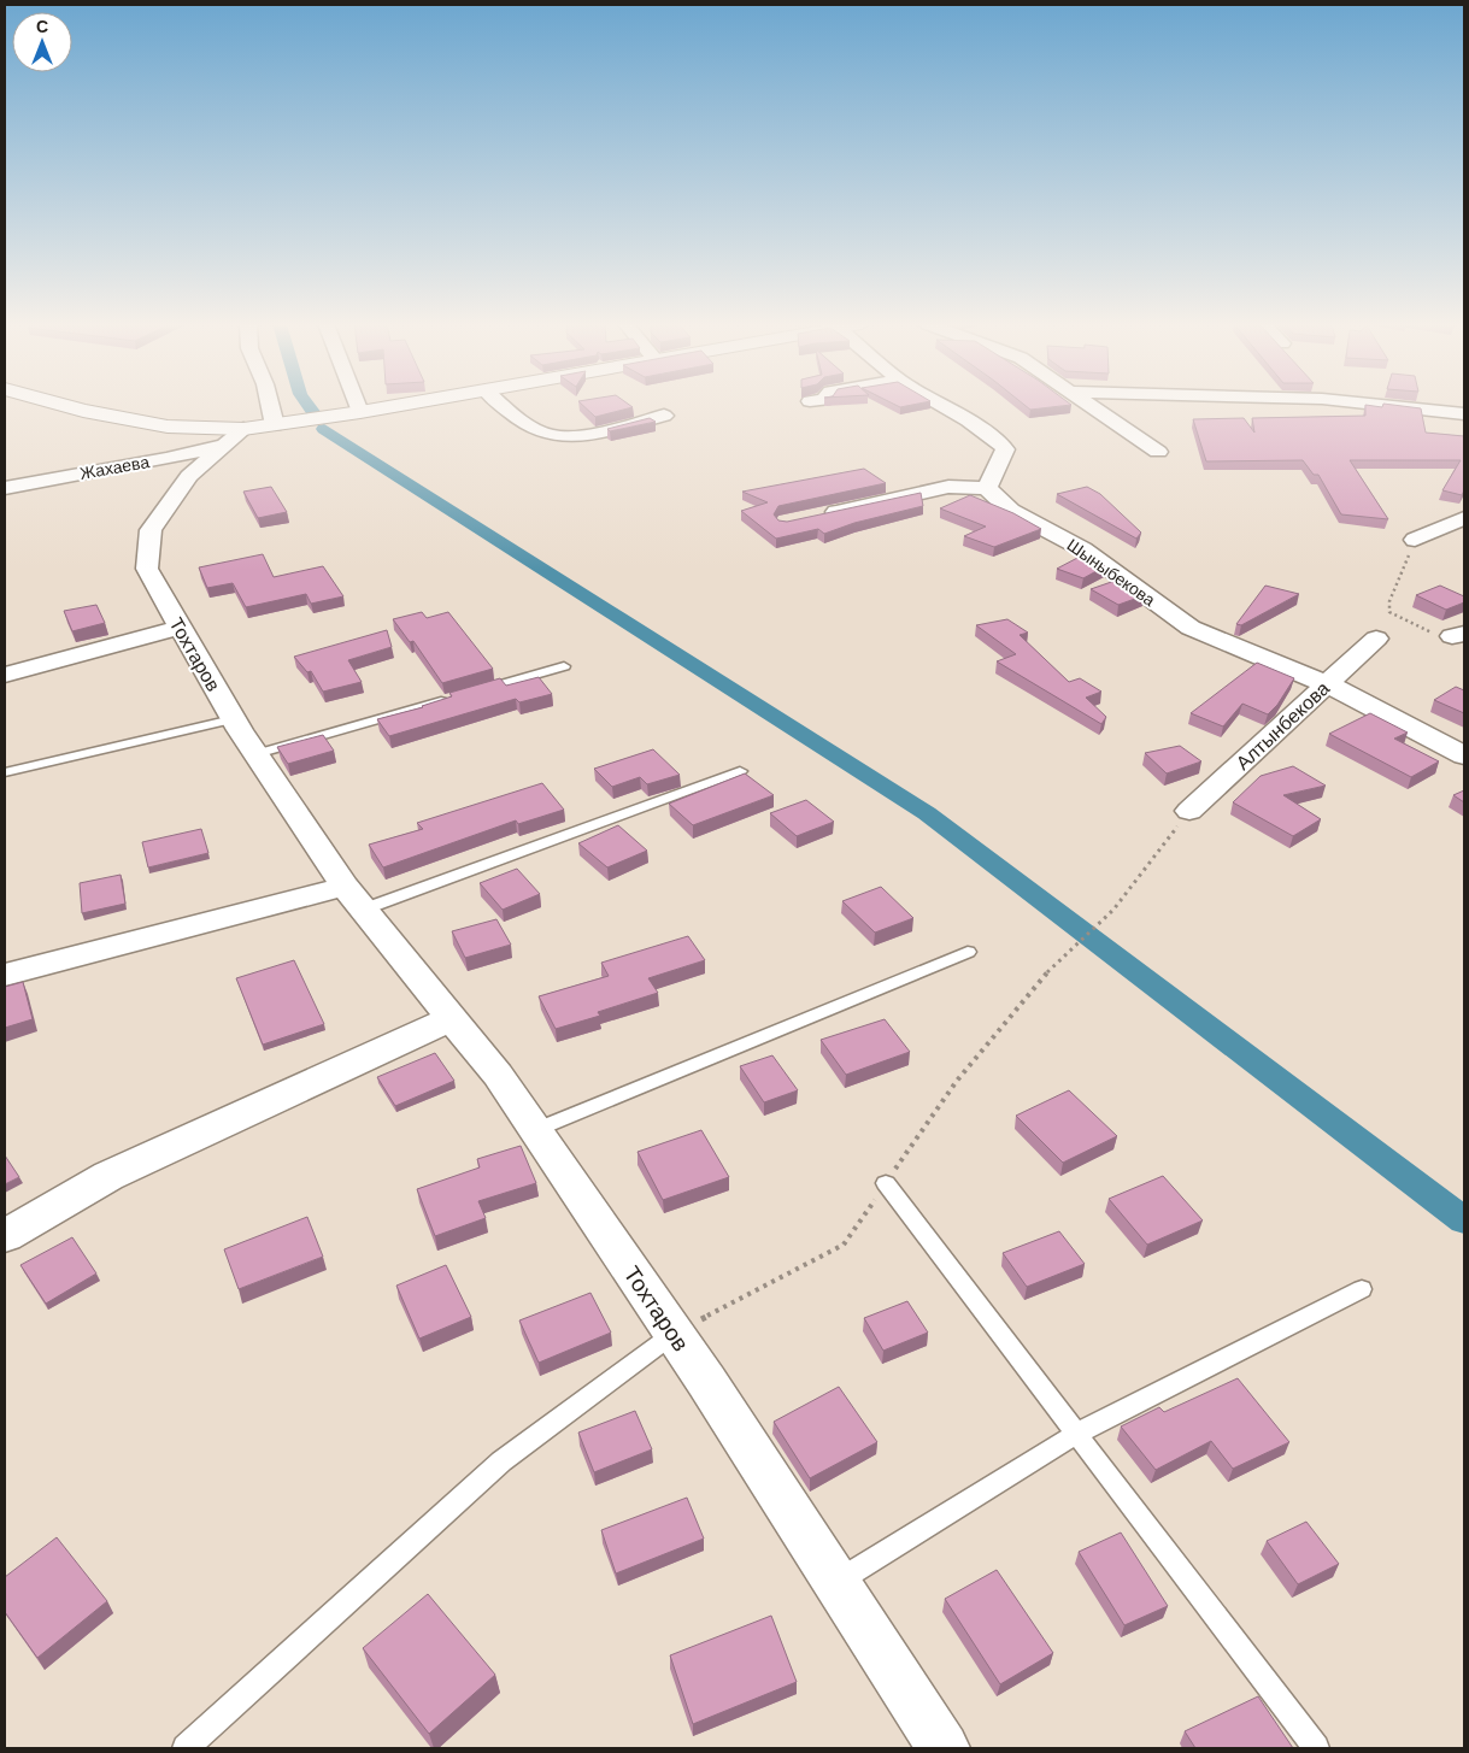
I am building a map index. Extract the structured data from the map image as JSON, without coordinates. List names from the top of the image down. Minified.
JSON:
{"streets":{"street":["Жахаева","Шыныбекова","Тохтаров","Алтынбекова"]},"crossings":[["Жахаева","Тохтаров"],["Шыныбекова","Алтынбекова"]],"north":"top"}
